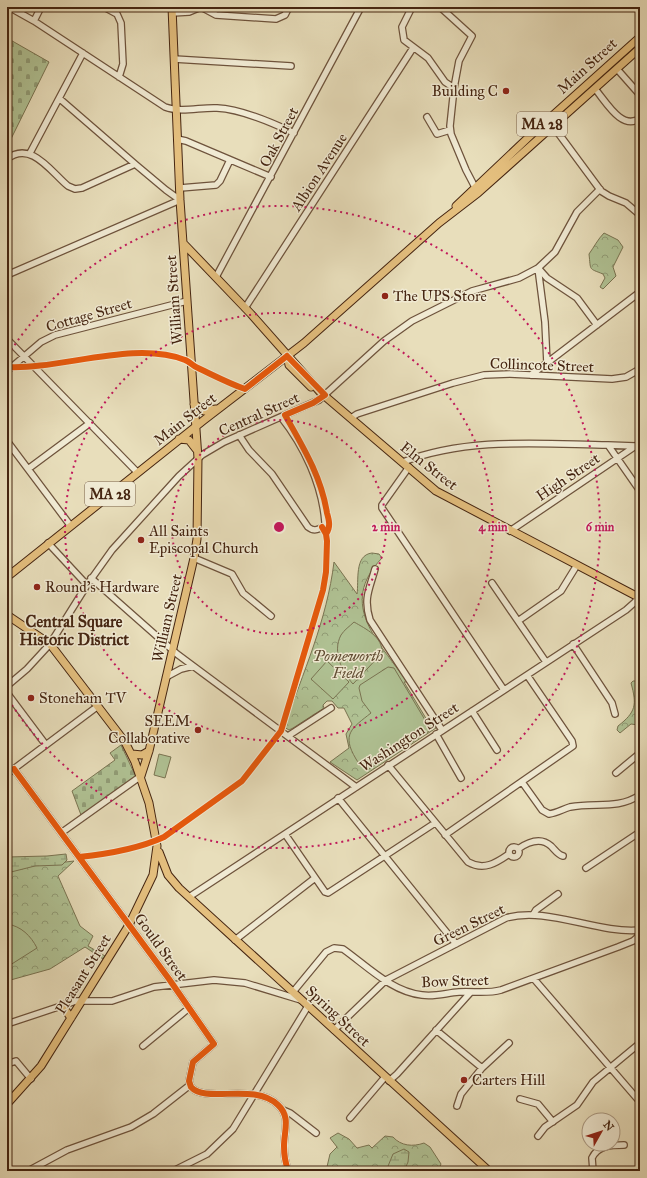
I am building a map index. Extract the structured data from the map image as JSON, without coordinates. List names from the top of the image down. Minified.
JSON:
{"streets":{"main road":["Main Street","MA 28","William Street","Elm Street","Pleasant Street","Spring Street"],"street":["Oak Street","Albion Avenue","Cottage Street","Collincote Street","Central Street","High Street","Washington Street","Green Street","Gould Street","Bow Street"]},"crossings":[["Main Street","William Street"],["Main Street","Elm Street"],["Oak Street","Elm Street"],["Albion Avenue","Elm Street"],["William Street","Cottage Street"],["William Street","Central Street"],["William Street","Elm Street"],["William Street","Pleasant Street"],["Collincote Street","Elm Street"],["Central Street","Elm Street"],["Central Street","Pleasant Street"],["Elm Street","High Street"],["Elm Street","Washington Street"],["Washington Street","Spring Street"],["Green Street","Bow Street"],["Green Street","Spring Street"],["Gould Street","Pleasant Street"],["Pleasant Street","Spring Street"],["Bow Street","Spring Street"]],"districts":["Central Square Historic District"],"parks":["Pomeworth Field"],"places":["Building C","The UPS Store","All Saints Episcopal Church","Round's Hardware","Stoneham TV","SEEM Collaborative","Carters Hill"],"north":"top right","rings":["2 min","4 min","6 min"]}
